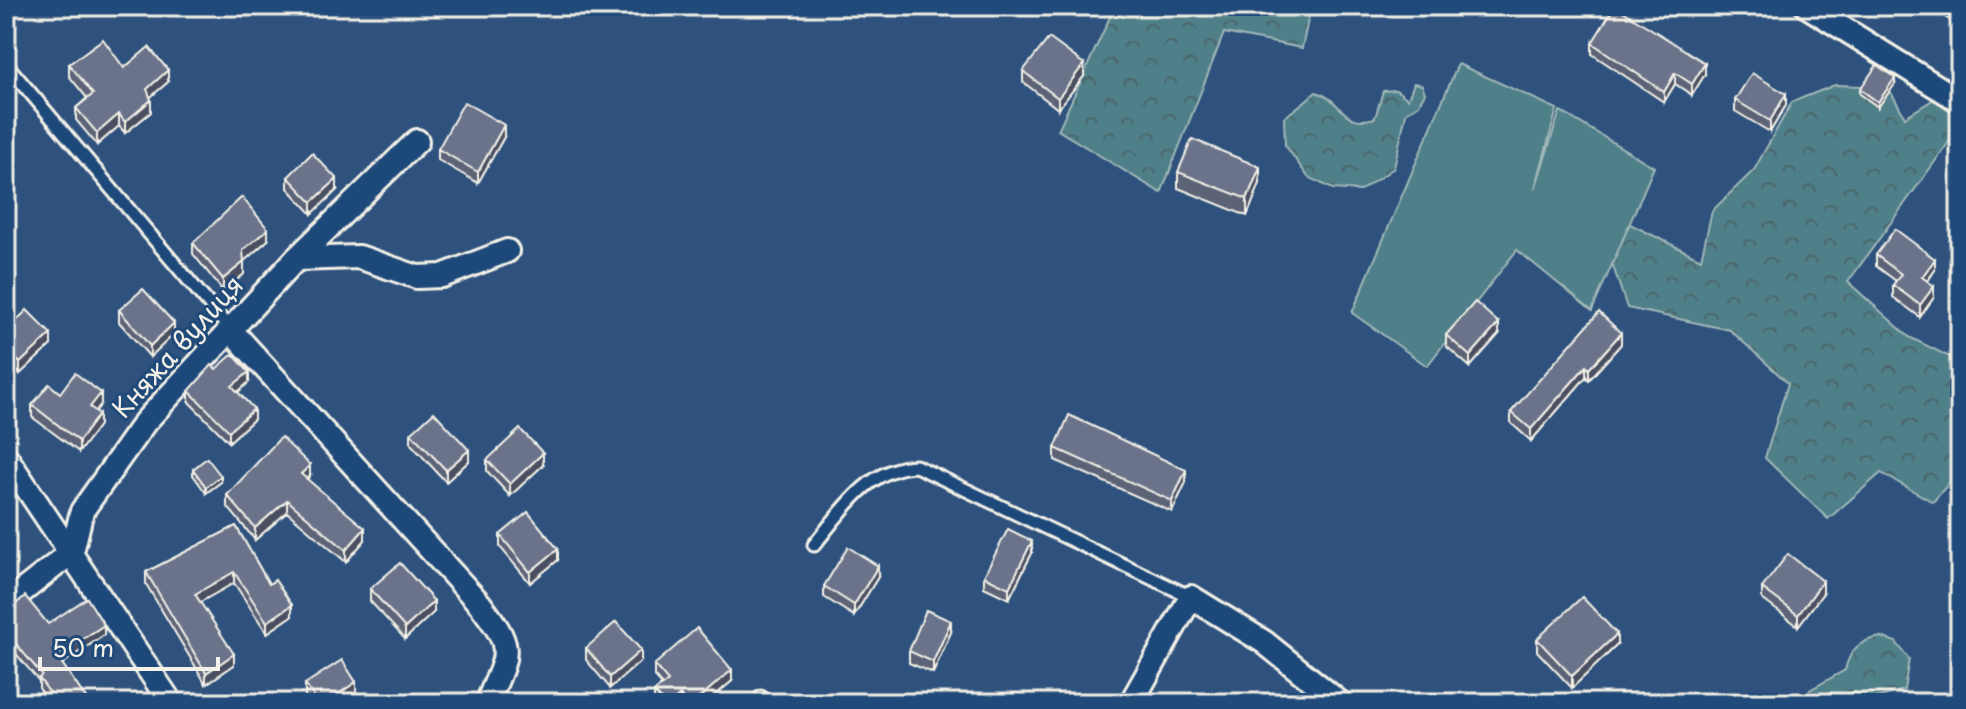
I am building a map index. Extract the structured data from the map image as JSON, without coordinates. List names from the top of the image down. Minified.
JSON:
{"streets":{"street":["Княжа вулиця"]},"scale_bar":"50 m"}
